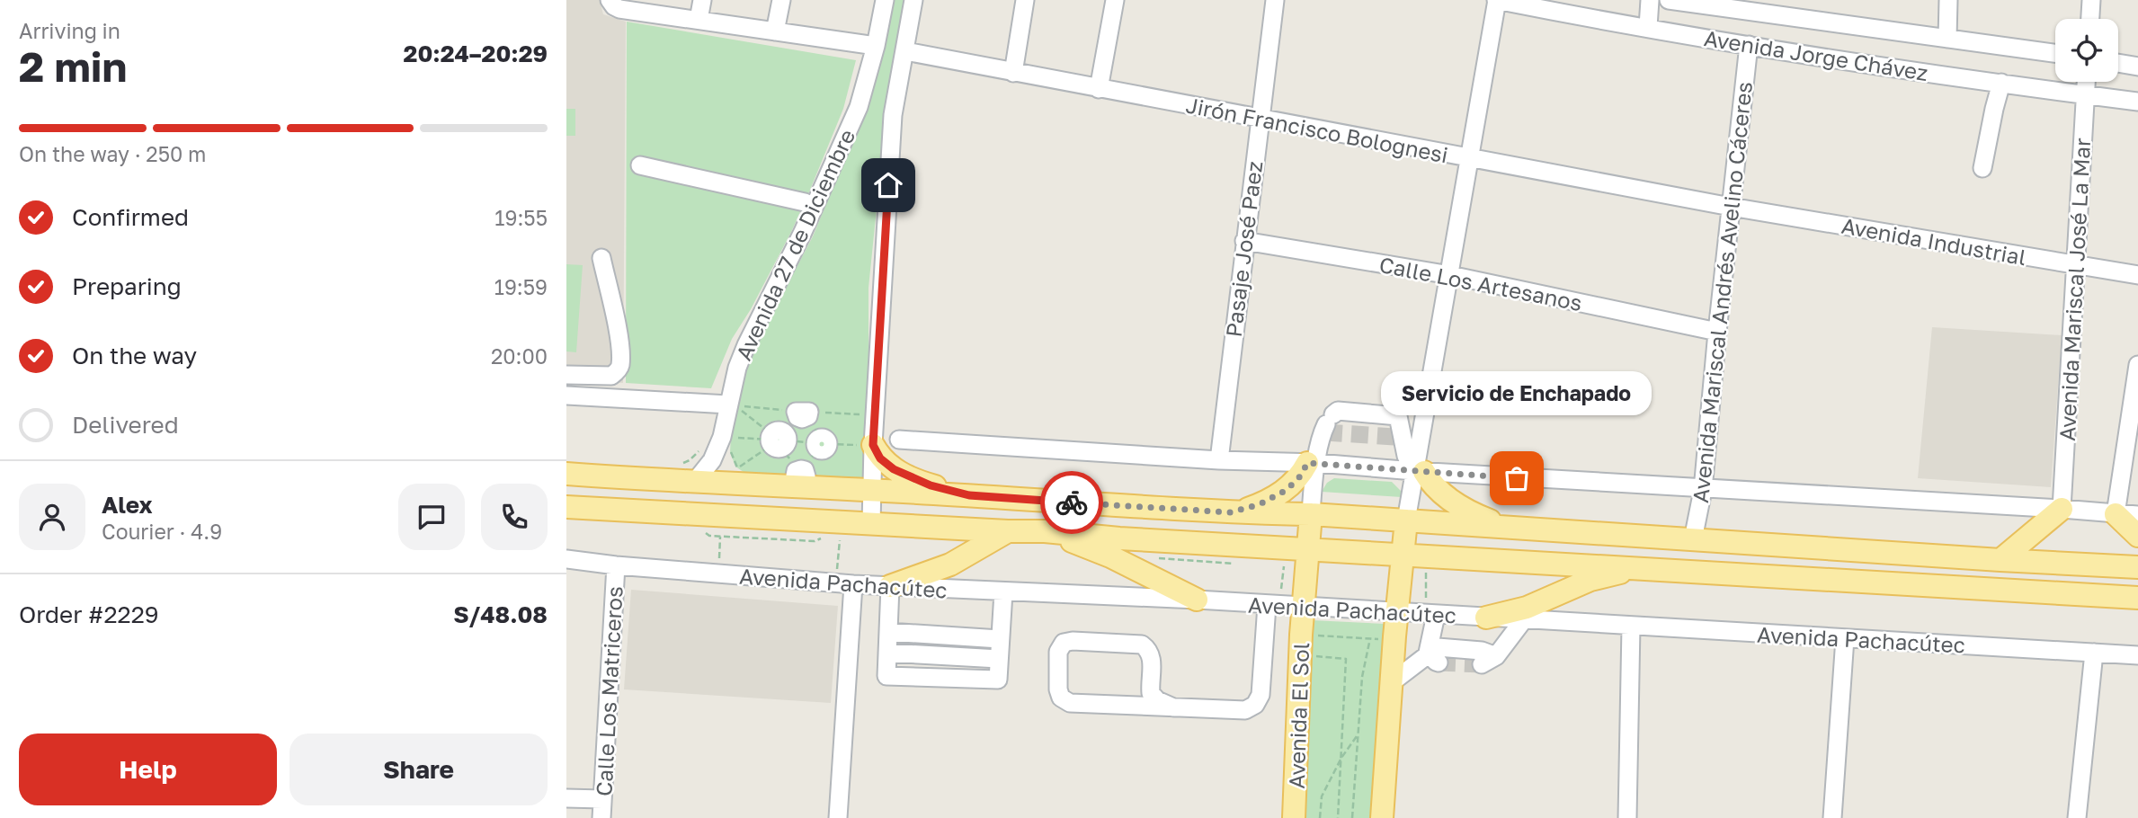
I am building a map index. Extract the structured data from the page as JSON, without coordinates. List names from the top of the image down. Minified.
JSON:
{"streets":{"main road":["Avenida El Sol"],"street":["Avenida Jorge Chávez","Jirón Francisco Bolognesi","Avenida Industrial","Avenida 27 de Diciembre","Pasaje José Paez","Calle Los Artesanos","Avenida Mariscal José La Mar","Avenida Mariscal Andrés Avelino Cáceres","Avenida Pachacútec","Calle Los Matriceros"]},"crossings":[["Avenida Jorge Chávez","Avenida Mariscal José La Mar"],["Avenida Jorge Chávez","Avenida Mariscal Andrés Avelino Cáceres"],["Jirón Francisco Bolognesi","Avenida Industrial"],["Jirón Francisco Bolognesi","Avenida 27 de Diciembre"],["Jirón Francisco Bolognesi","Pasaje José Paez"],["Jirón Francisco Bolognesi","Avenida Mariscal Andrés Avelino Cáceres"],["Avenida Industrial","Avenida Mariscal José La Mar"],["Avenida Industrial","Avenida Mariscal Andrés Avelino Cáceres"],["Pasaje José Paez","Calle Los Artesanos"],["Calle Los Artesanos","Avenida Mariscal Andrés Avelino Cáceres"],["Avenida Pachacútec","Calle Los Matriceros"],["Avenida Pachacútec","Avenida El Sol"]],"places":["Servicio de Enchapado"],"page":{"heading":["2 min","Arriving in","20:24–20:29"],"panel":["Alex","Courier · 4.9","Order #2229","S/48.08"],"bar":"On the way · 250 m","list":[["Confirmed","19:55"],["Preparing","19:59"],["On the way","20:00"],"Delivered"],"bubble":"Servicio de Enchapado","buttons":["Help","Share"]}}
